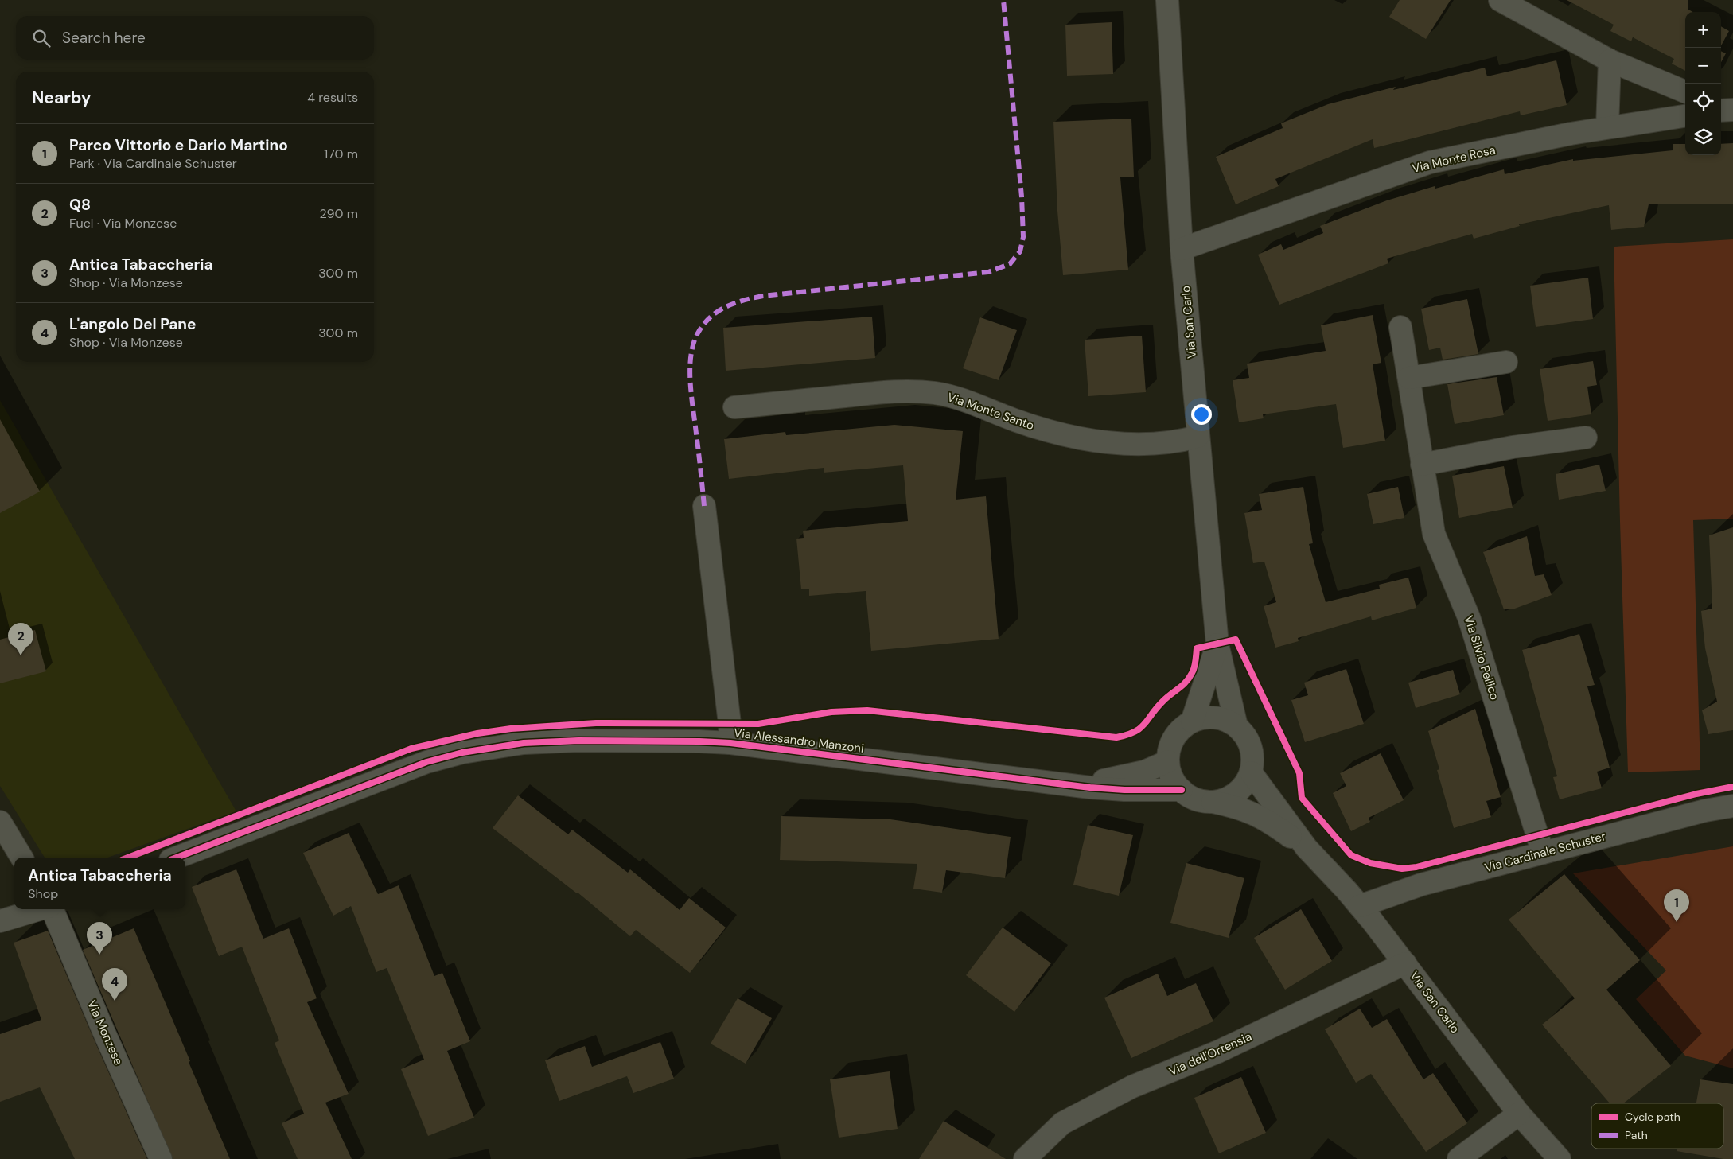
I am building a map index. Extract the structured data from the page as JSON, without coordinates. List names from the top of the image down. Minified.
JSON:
{"streets":{"street":["Via Monte Rosa","Via San Carlo","Via Monte Santo","Via Silvio Pellico","Via Alessandro Manzoni","Via Cardinale Schuster","Via Monzese","Via dell'Ortensia"]},"crossings":[["Via Monte Rosa","Via San Carlo"],["Via San Carlo","Via Monte Santo"],["Via San Carlo","Via Alessandro Manzoni"],["Via San Carlo","Via Cardinale Schuster"],["Via San Carlo","Via dell'Ortensia"],["Via Silvio Pellico","Via Cardinale Schuster"]],"legend":["Cycle path","Path"],"page":{"map_buttons":["+","−"],"search":"Search here","heading":["Nearby","4 results"],"list":[{"mark":"1","name":"Parco Vittorio e Dario Martino","note":"Park · Via Cardinale Schuster","value":"170 m"},{"mark":"2","name":"Q8","note":"Fuel · Via Monzese","value":"290 m"},{"mark":"3","name":"Antica Tabaccheria","note":"Shop · Via Monzese","value":"300 m"},{"mark":"4","name":"L'angolo Del Pane","note":"Shop · Via Monzese","value":"300 m"}],"pins":["2","1","3","4"],"popup":["Antica Tabaccheria","Shop"]}}
